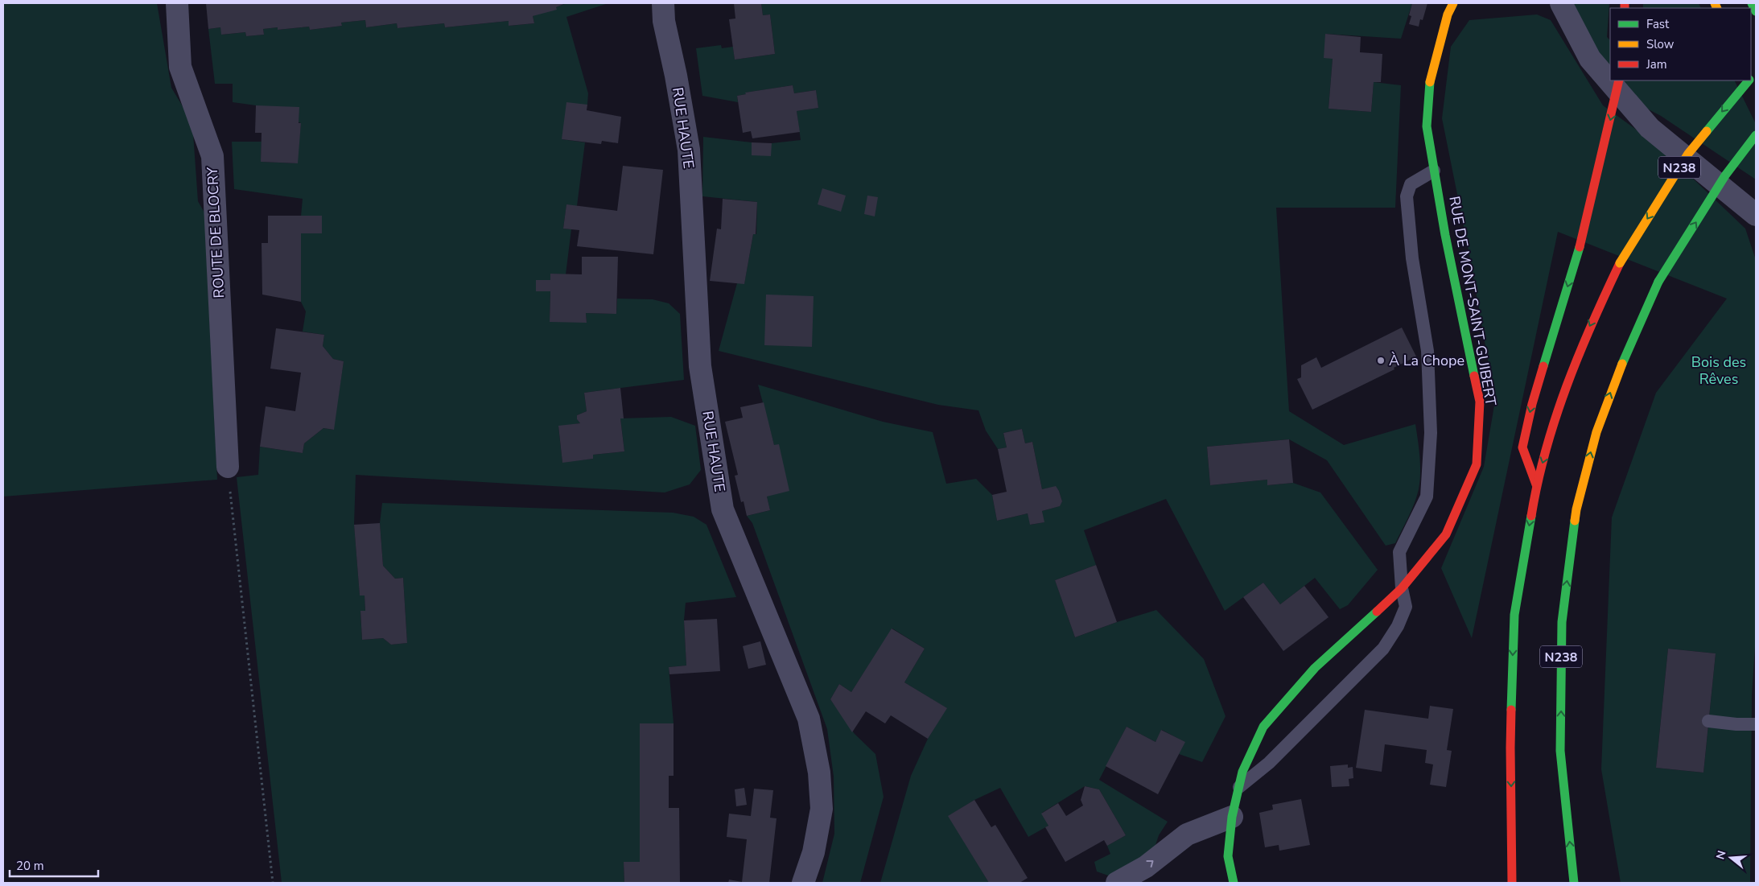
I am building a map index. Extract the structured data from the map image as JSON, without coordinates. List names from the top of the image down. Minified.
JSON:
{"streets":{"main road":["N238","RUE DE MONT-SAINT-GUIBERT"],"street":["RUE HAUTE","ROUTE DE BLOCRY"]},"parks":["Bois des Rêves"],"places":["À La Chope"],"legend":["Fast","Slow","Jam"],"scale_bar":"20 m","north":"left"}
